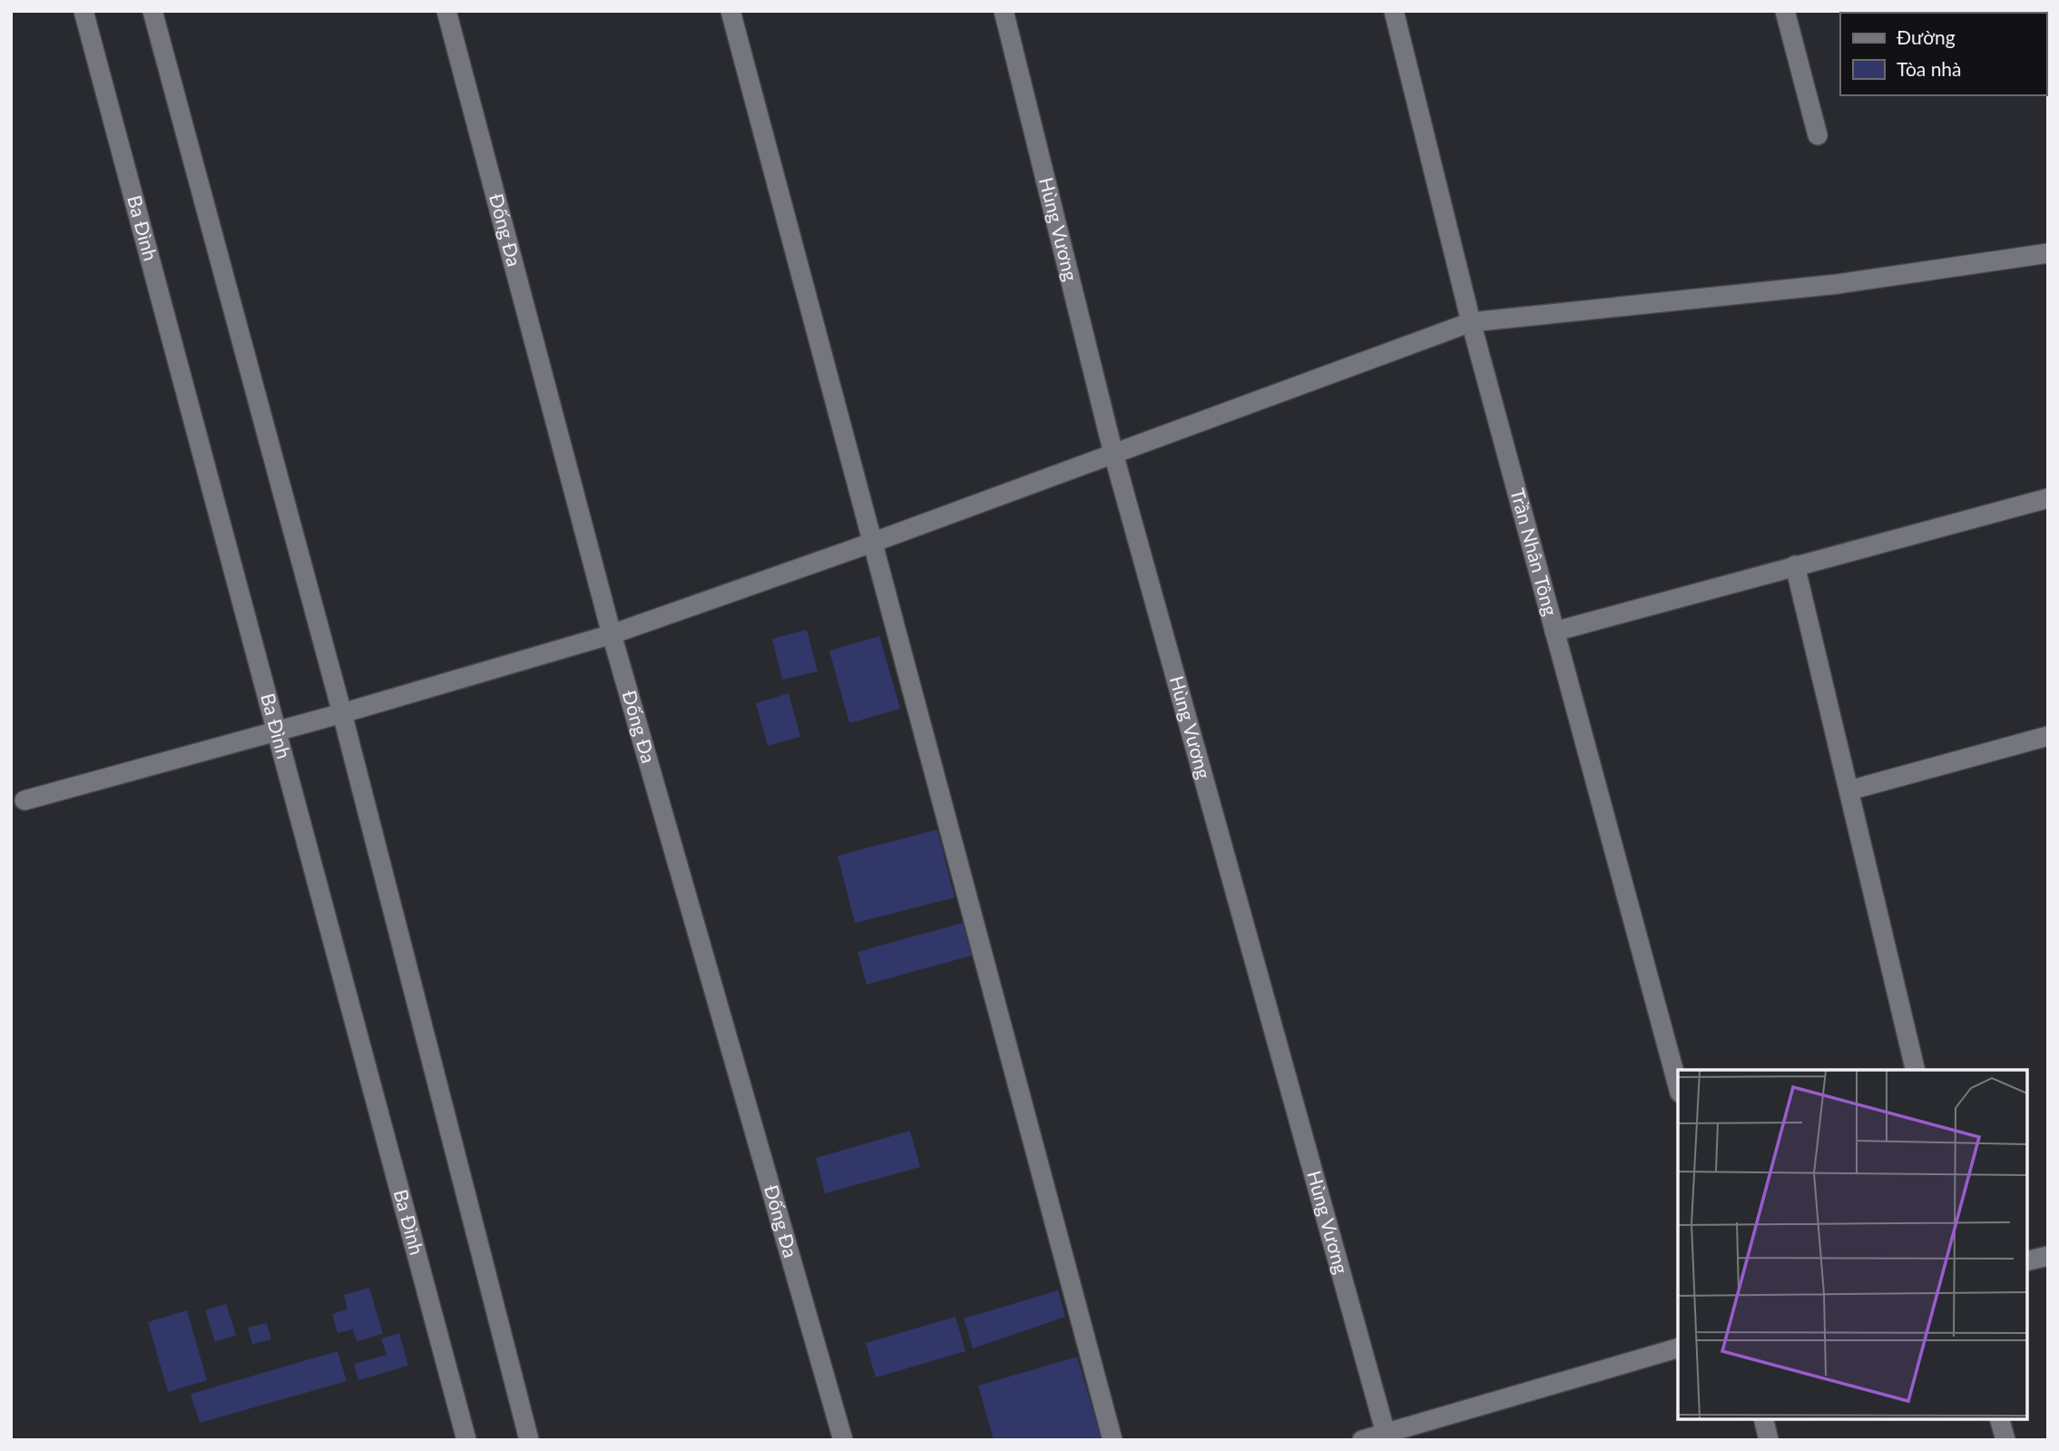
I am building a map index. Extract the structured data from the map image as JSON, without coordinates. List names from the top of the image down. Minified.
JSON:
{"streets":{"street":["Ba Đình","Hùng Vương","Đống Đa","Trần Nhân Tông"]},"legend":["Đường","Tòa nhà"]}
